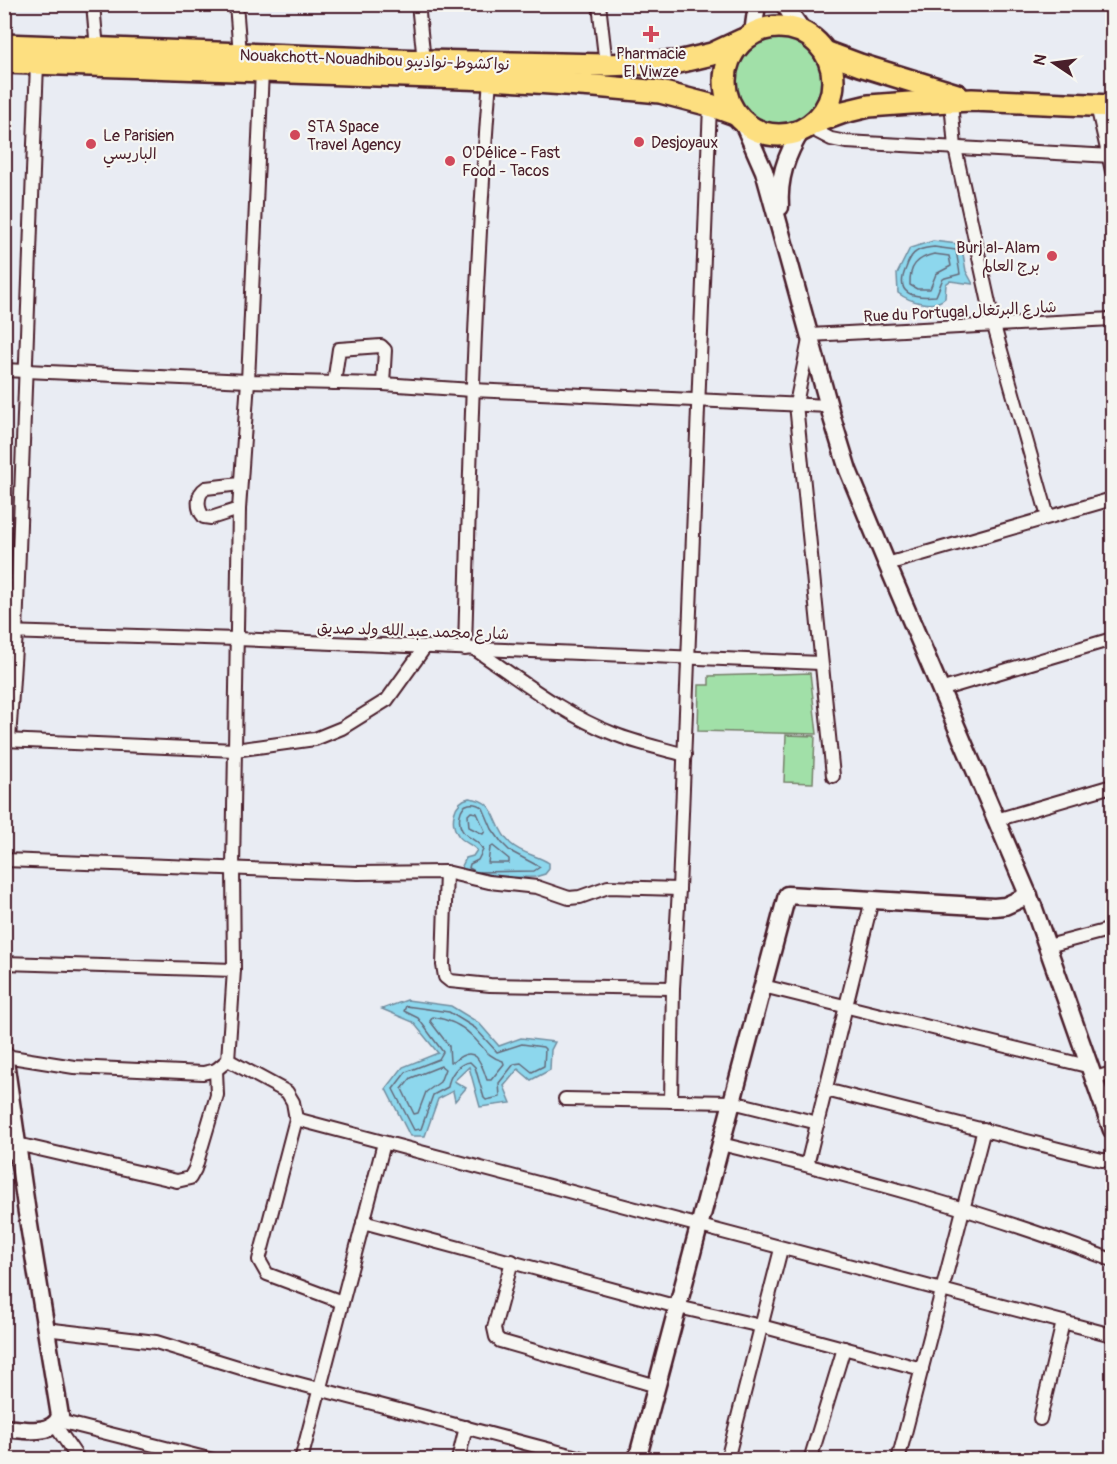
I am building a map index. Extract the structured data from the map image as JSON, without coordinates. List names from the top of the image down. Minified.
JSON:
{"streets":{"highway":["Nouakchott-Nouadhibou نواكشوط-نواذيبو"],"street":["Rue du Portugal شارع البرتغال","شارع محمد عبد الله ولد صديق"]},"places":{"health":["Pharmacie El Viwze"],"other":["STA Space Travel Agency","Desjoyaux","Le Parisien الباريسي","O'Délice - Fast Food - Tacos","Burj al-Alam برج العالم"]},"north":"left"}
